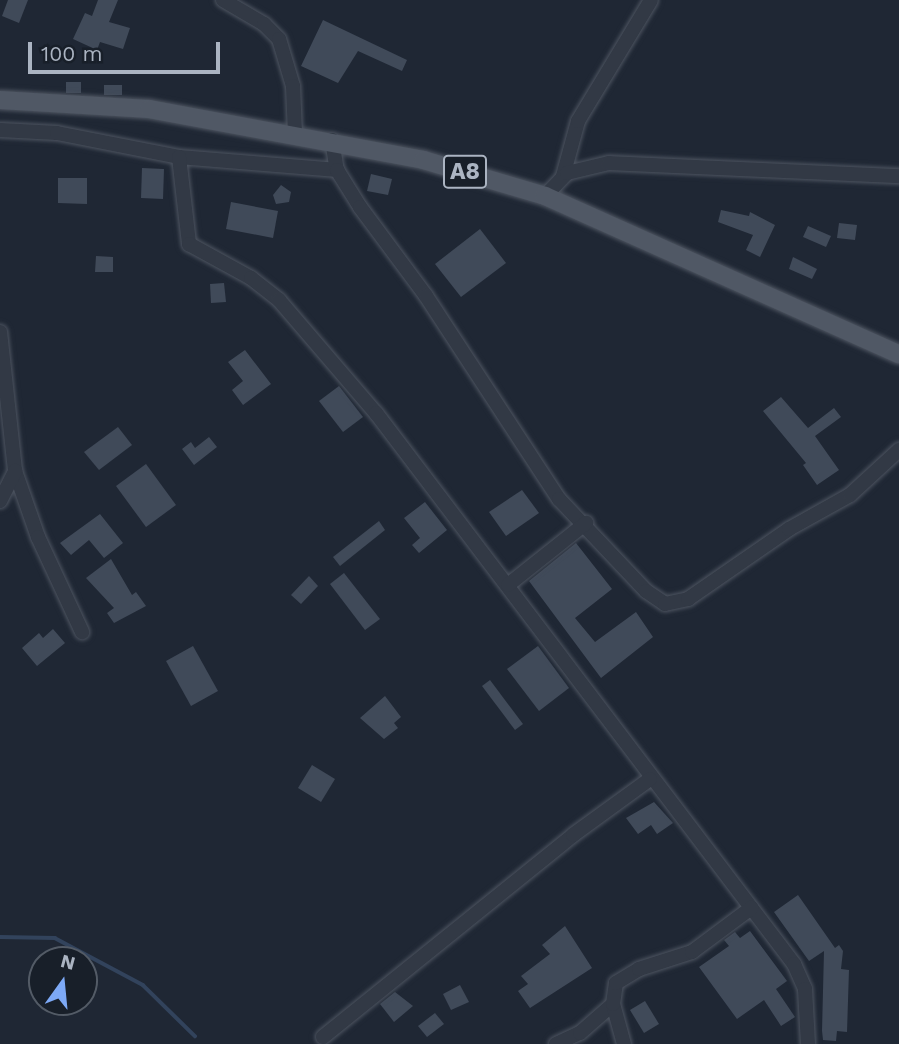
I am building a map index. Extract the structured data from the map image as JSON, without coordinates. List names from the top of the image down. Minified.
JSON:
{"streets":{"main road":["A8"]},"scale_bar":"100 m","north":"top"}
